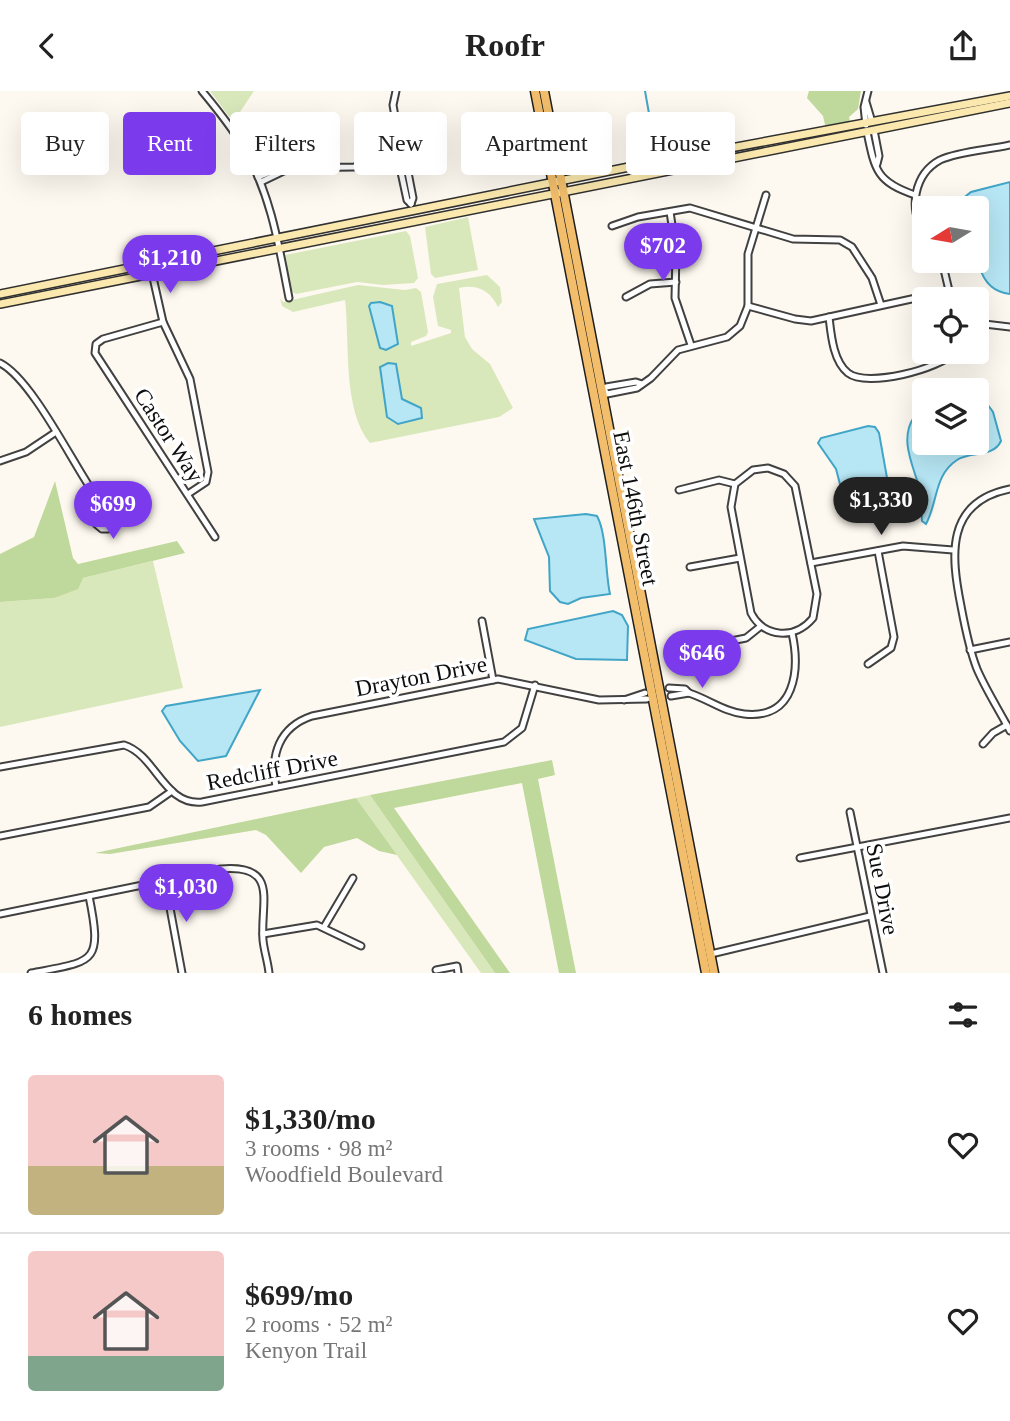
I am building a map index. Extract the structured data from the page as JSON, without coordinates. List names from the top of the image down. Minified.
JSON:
{"streets":{"main road":["East 146th Street"],"street":["Castor Way","Drayton Drive","Redcliff Drive","Sue Drive"]},"crossings":[["Drayton Drive","Redcliff Drive"]],"north":"left","page":{"header":"Roofr","chip":["Buy","Rent","Filters","New","Apartment","House"],"price":["$702","$1,210","$1,330","$699","$646","$1,030"],"heading":"6 homes","list":[{"name":"$1,330/mo","note":"3 rooms · 98 m² · Woodfield Boulevard"},{"name":"$699/mo","note":"2 rooms · 52 m² · Kenyon Trail"}]}}
